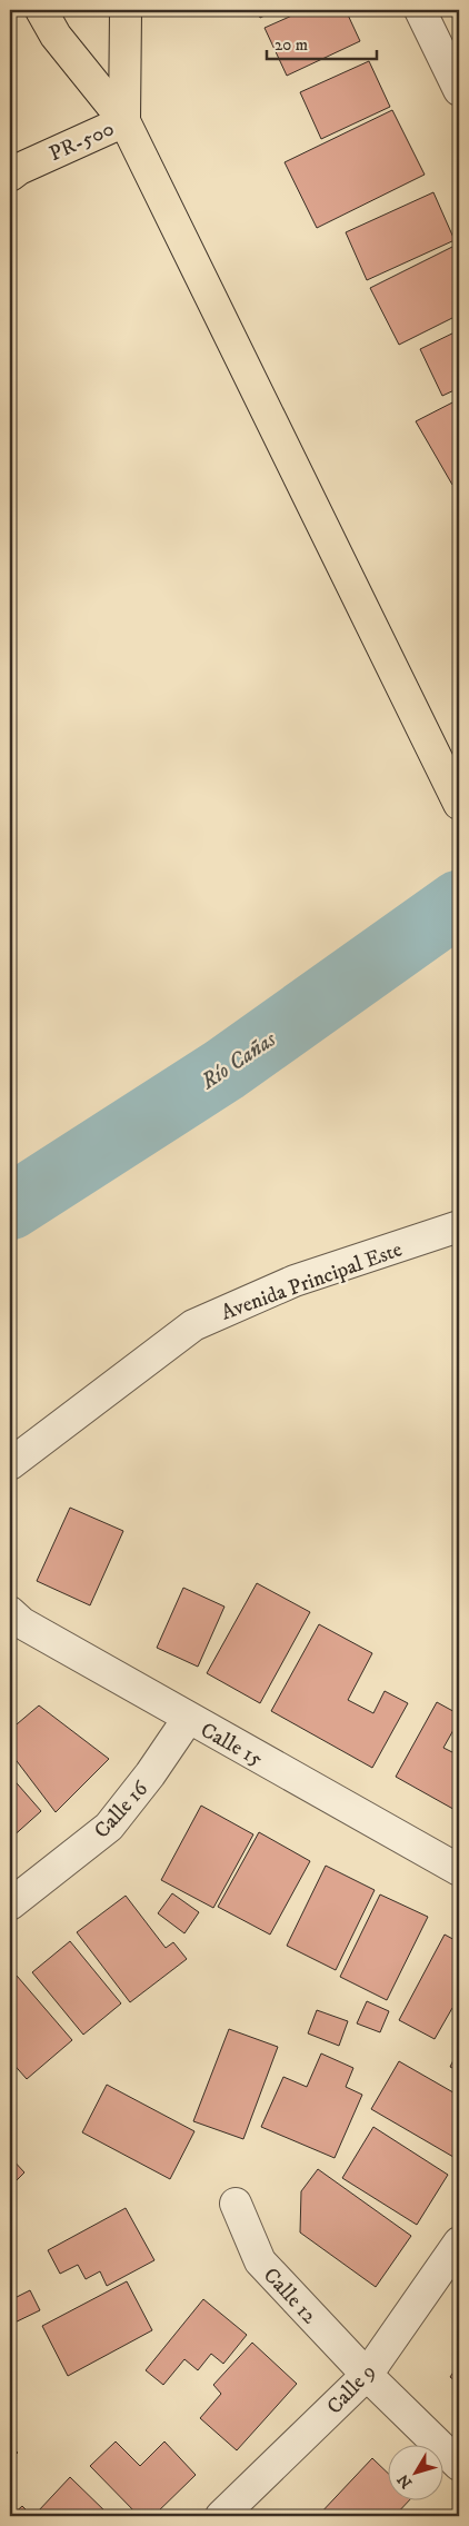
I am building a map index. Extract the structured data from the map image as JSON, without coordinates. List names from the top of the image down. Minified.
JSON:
{"streets":{"main road":["PR-500"],"street":["Avenida Principal Este","Calle 15","Calle 16","Calle 12","Calle 9"]},"crossings":[["Calle 15","Calle 16"],["Calle 12","Calle 9"]],"water":["Río Cañas"],"scale_bar":"20 m","north":"bottom left"}
